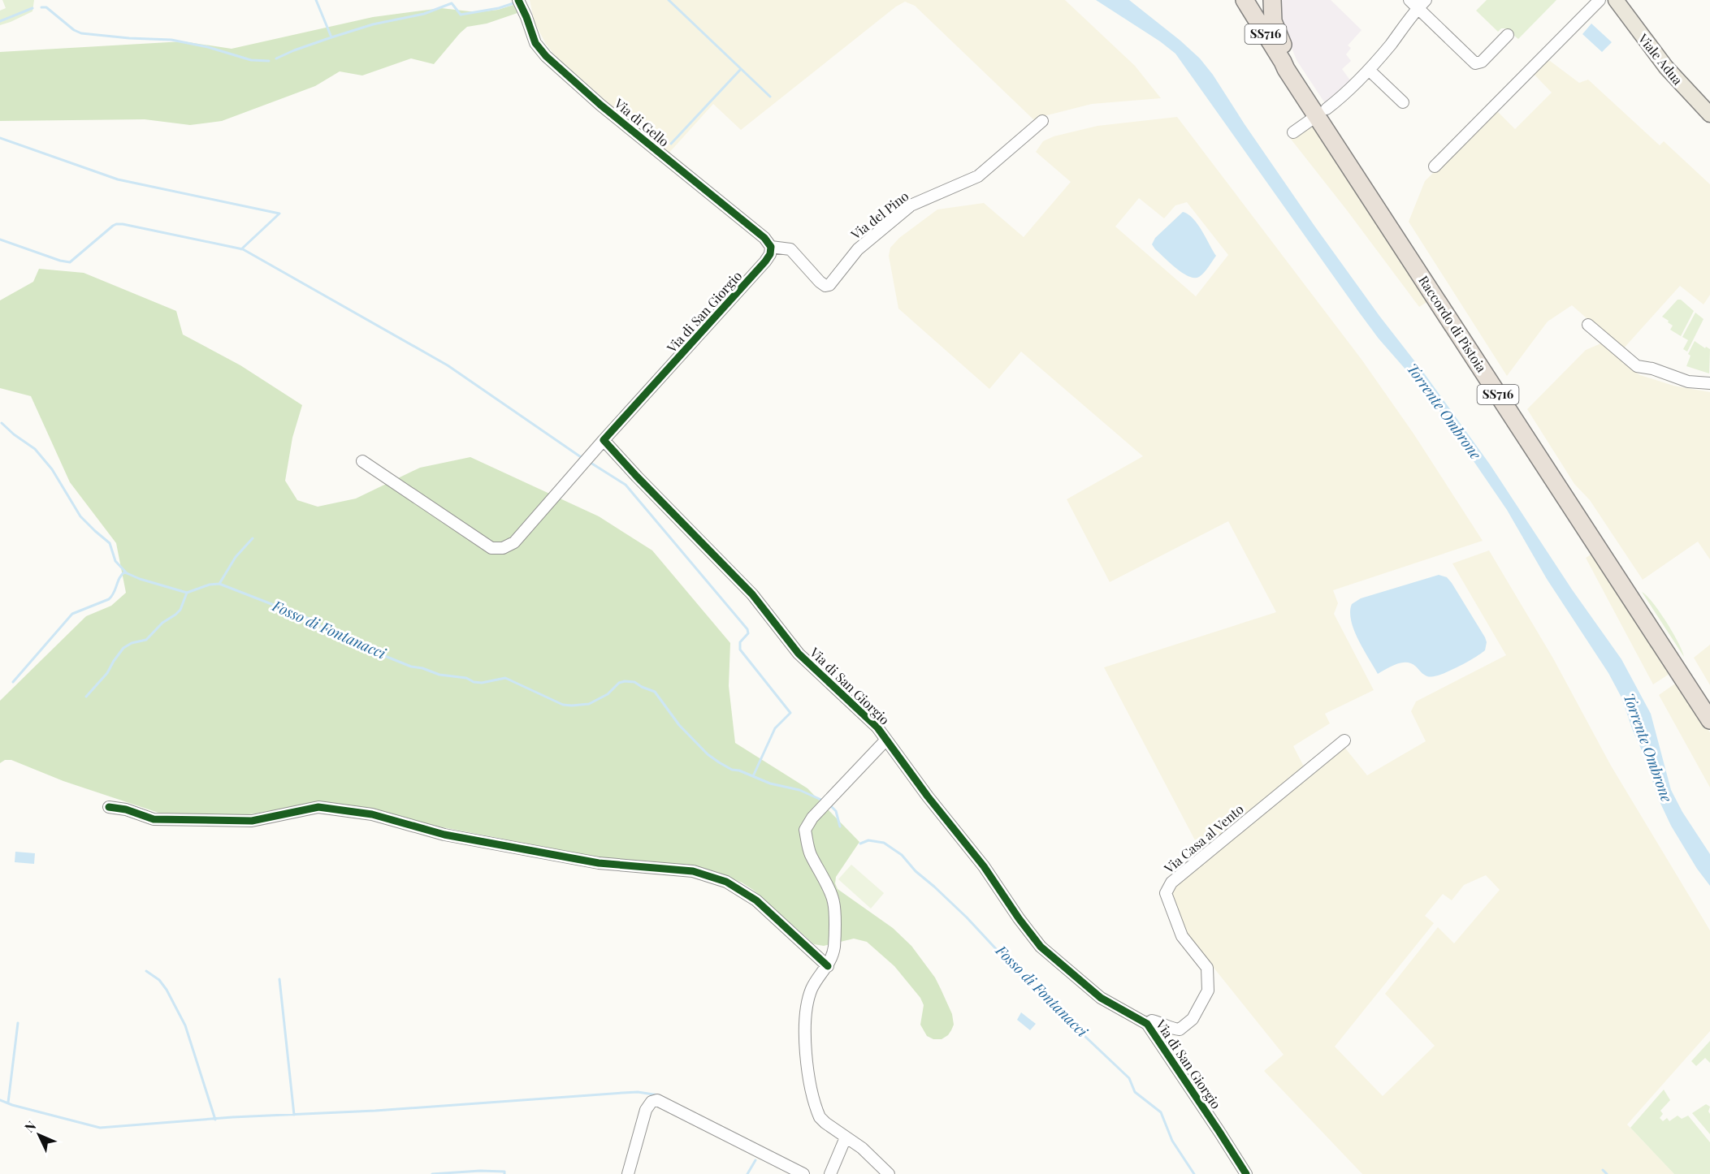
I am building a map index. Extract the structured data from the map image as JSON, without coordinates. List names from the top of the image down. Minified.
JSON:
{"streets":{"highway":["SS716","Raccordo di Pistoia"],"main road":["Viale Adua"],"street":["Via di Gello","Via del Pino","Via di San Giorgio","Via Casa al Vento"]},"crossings":[["Via di Gello","Via del Pino"],["Via di Gello","Via di San Giorgio"],["Via del Pino","Via di San Giorgio"],["Via di San Giorgio","Via Casa al Vento"]],"water":["Torrente Ombrone","Fosso di Fontanacci"],"north":"top left"}
